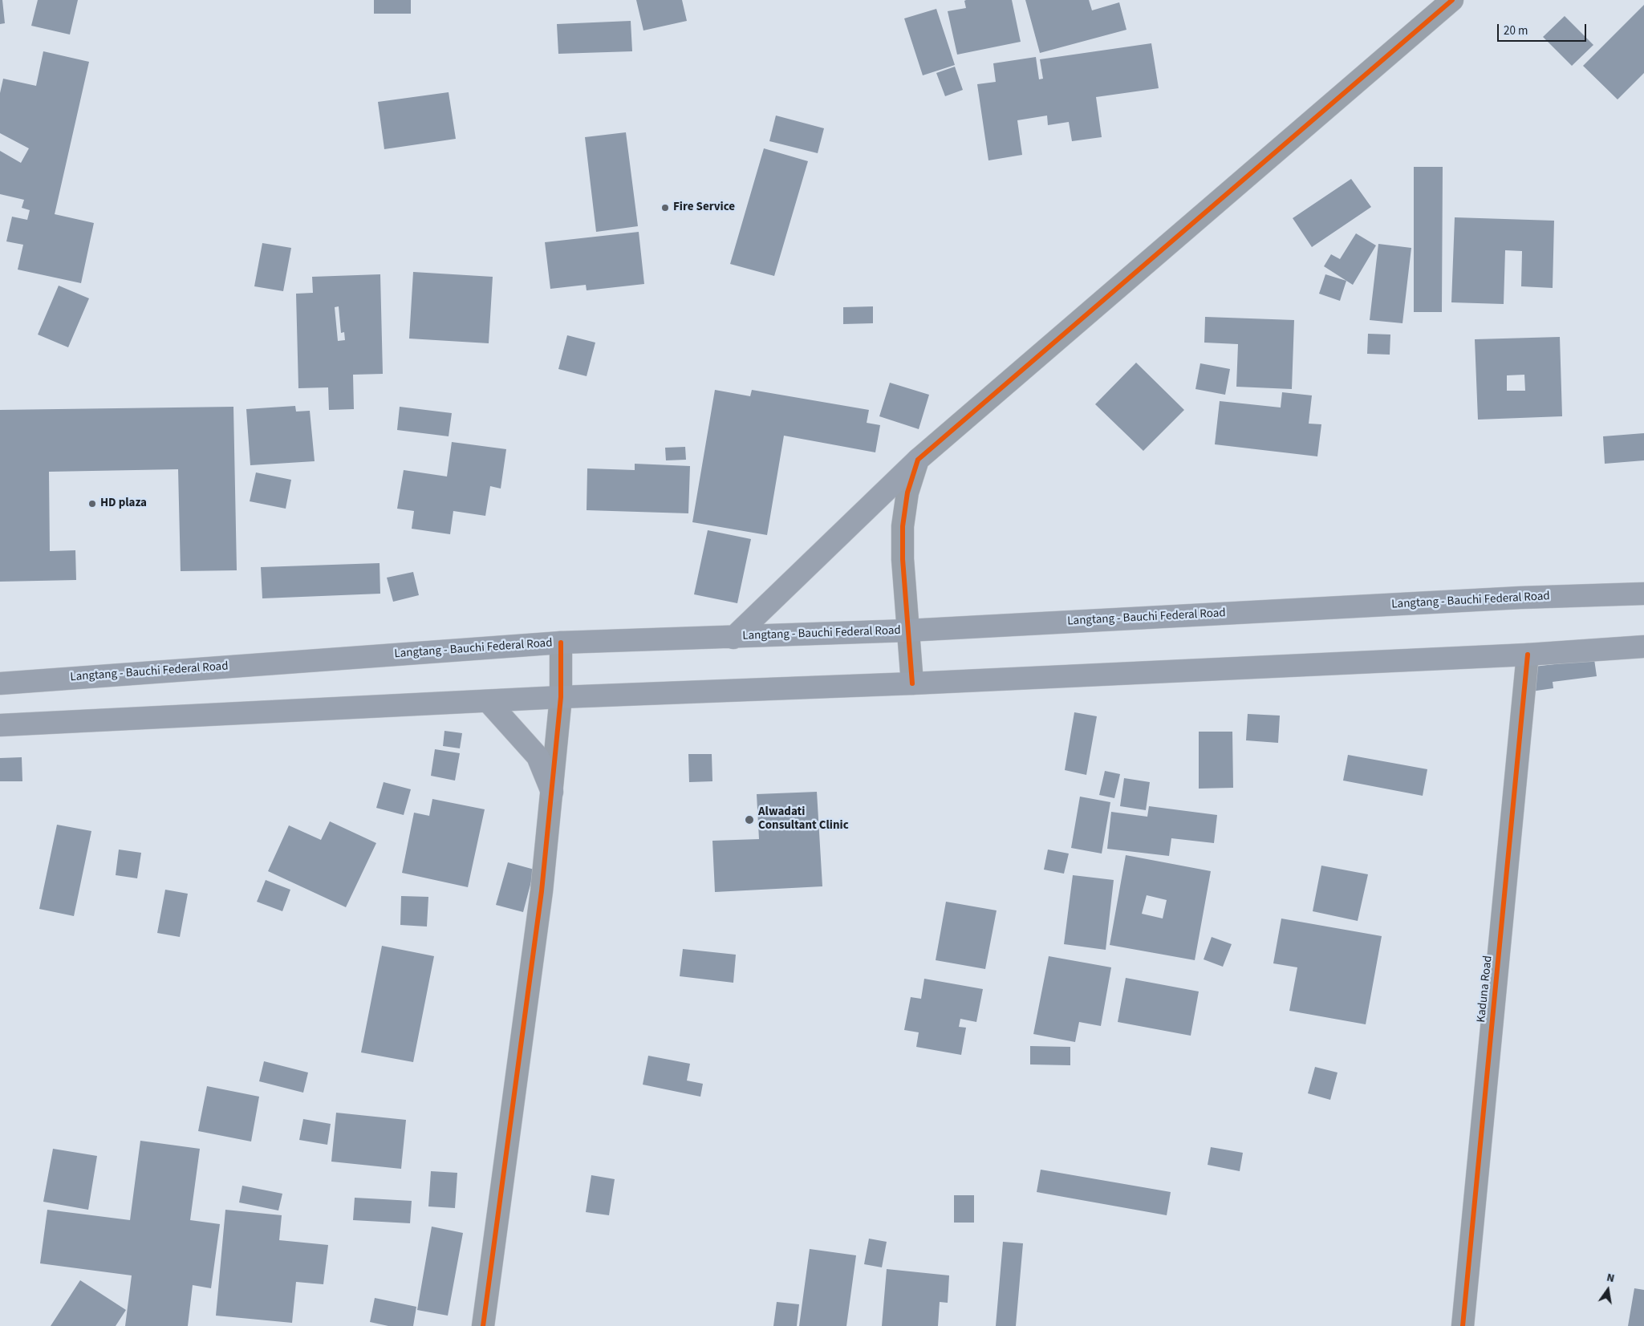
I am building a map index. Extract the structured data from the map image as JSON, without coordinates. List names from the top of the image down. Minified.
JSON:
{"streets":{"main road":["Langtang - Bauchi Federal Road"],"street":["Kaduna Road"]},"places":["Fire Service","HD plaza","Alwadati Consultant Clinic"],"scale_bar":"20 m","north":"top"}
